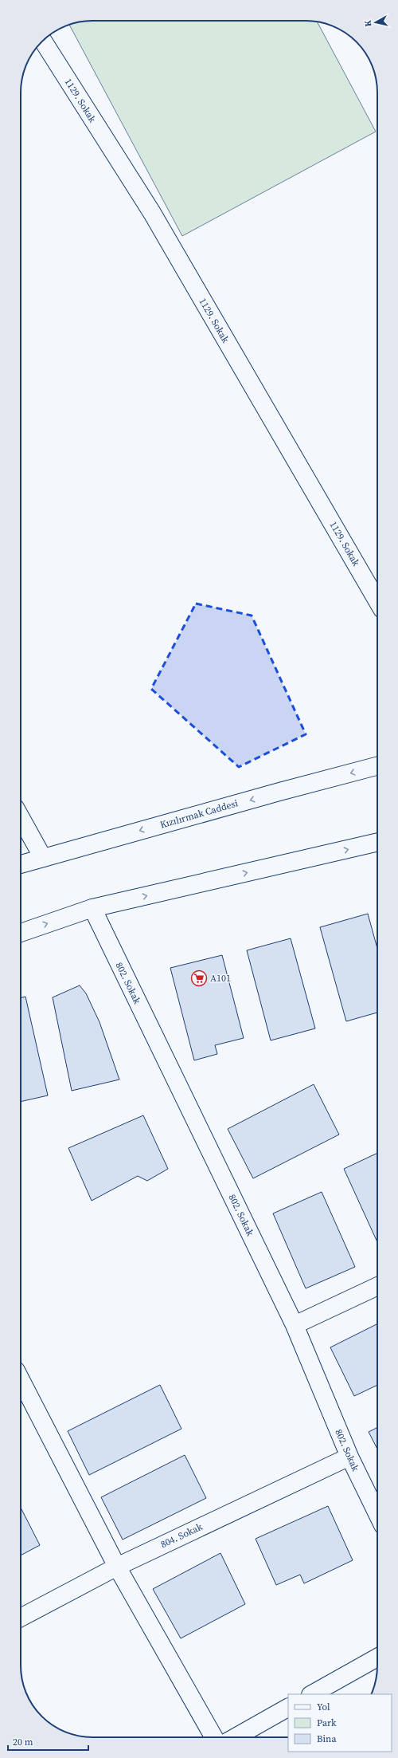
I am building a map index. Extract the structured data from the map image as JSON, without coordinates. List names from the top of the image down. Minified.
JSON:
{"streets":{"street":["1129. Sokak","Kızılırmak Caddesi","802. Sokak","804. Sokak"]},"crossings":[["802. Sokak","804. Sokak"]],"places":{"supermarket":["A101"]},"legend":["Yol","Park","Bina"],"scale_bar":"20 m","north":"left"}
